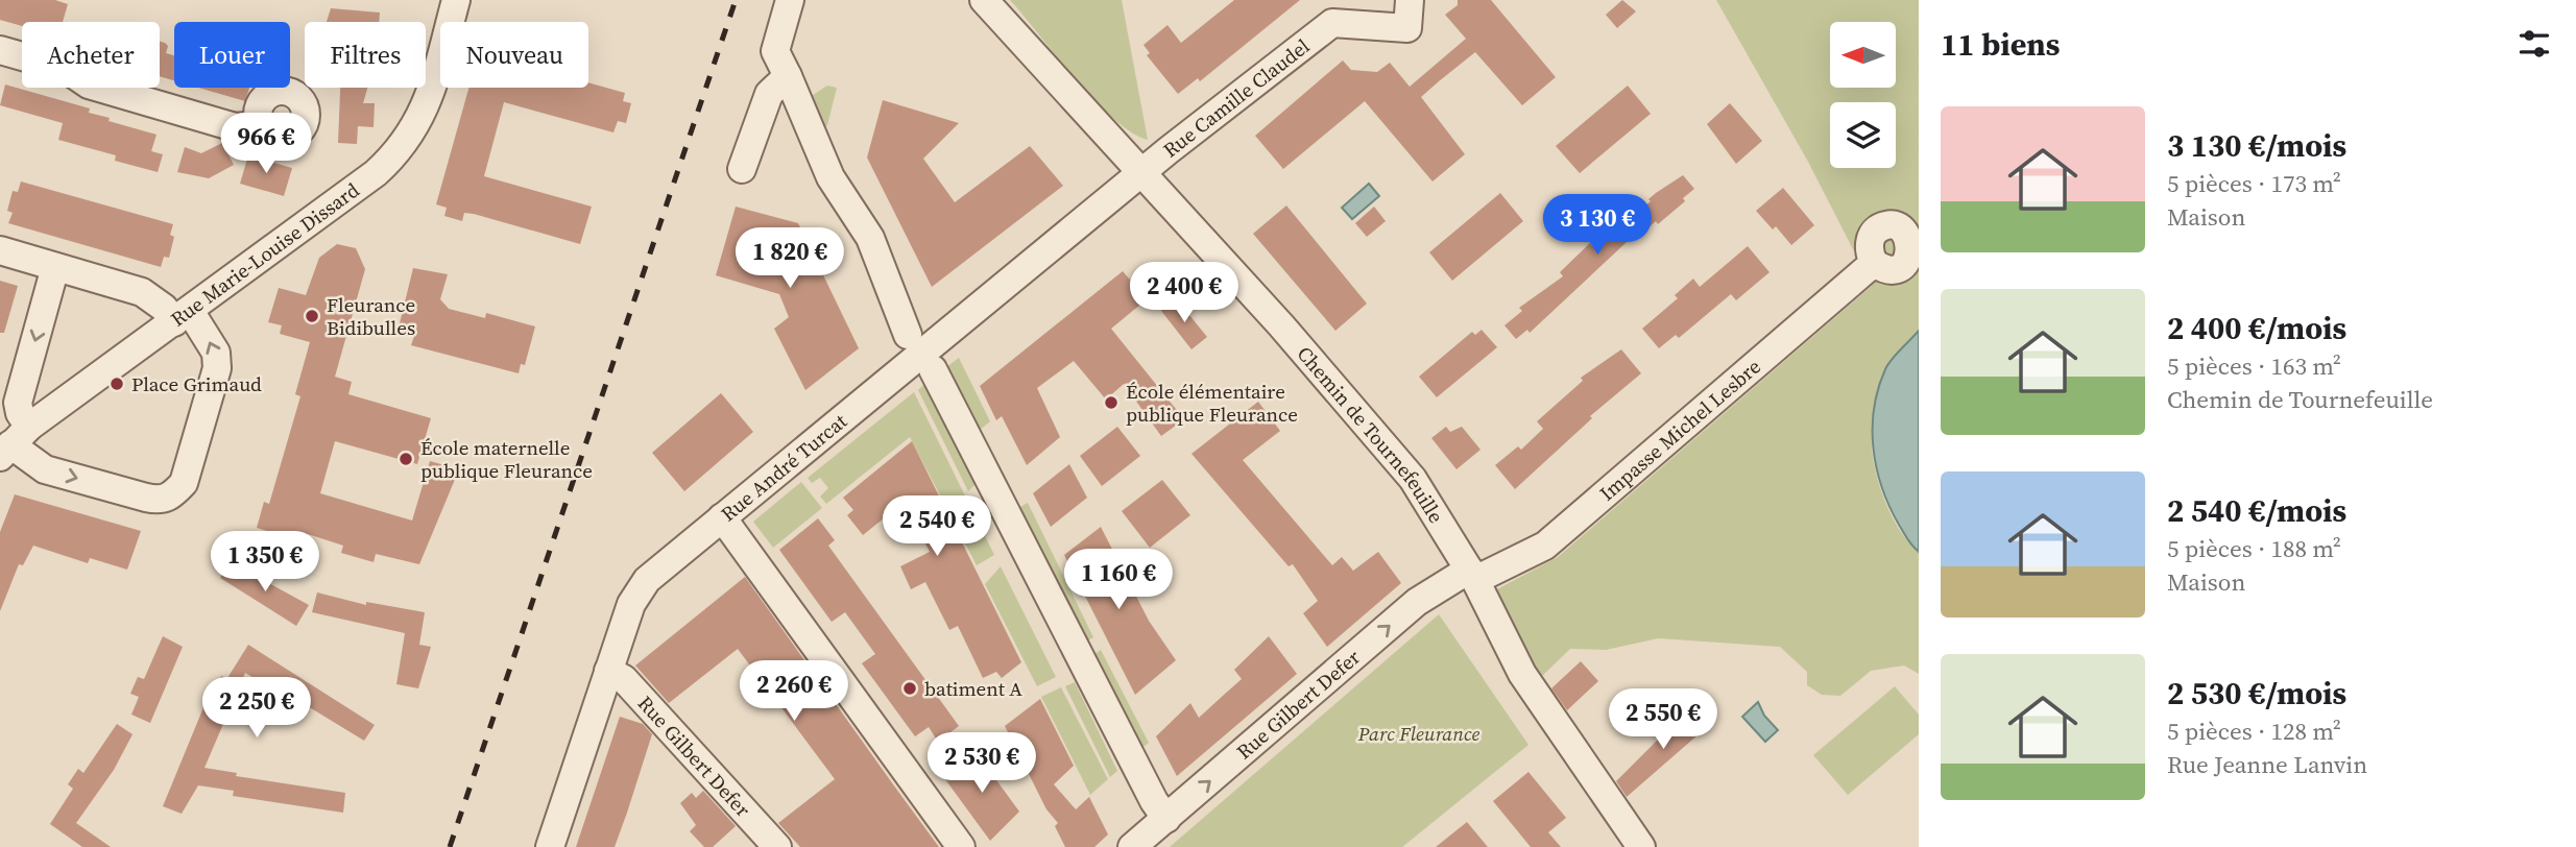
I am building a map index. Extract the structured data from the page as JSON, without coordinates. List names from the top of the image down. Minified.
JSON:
{"streets":{"street":["Rue Camille Claudel","Rue Marie-Louise Dissard","Impasse Michel Lesbre","Chemin de Tournefeuille","Rue André Turcat","Rue Gilbert Defer"]},"crossings":[["Rue Camille Claudel","Chemin de Tournefeuille"],["Rue Camille Claudel","Rue André Turcat"],["Impasse Michel Lesbre","Chemin de Tournefeuille"],["Impasse Michel Lesbre","Rue Gilbert Defer"],["Chemin de Tournefeuille","Rue André Turcat"],["Chemin de Tournefeuille","Rue Gilbert Defer"],["Rue André Turcat","Rue Gilbert Defer"]],"one_way":["Rue Gilbert Defer"],"parks":["Parc Fleurance"],"places":["Fleurance Bidibulles","Place Grimaud","École élémentaire publique Fleurance","École maternelle publique Fleurance","batiment A"],"north":"left","page":{"heading":"11 biens","chip":["Acheter","Louer","Filtres","Nouveau"],"list":[{"name":"3 130 €/mois","note":"5 pièces · 173 m² · Maison"},{"name":"2 400 €/mois","note":"5 pièces · 163 m² · Chemin de Tournefeuille"},{"name":"2 540 €/mois","note":"5 pièces · 188 m² · Maison"},{"name":"2 530 €/mois","note":"5 pièces · 128 m² · Rue Jeanne Lanvin"}],"price":["966 €","3 130 €","1 820 €","2 400 €","2 540 €","1 350 €","1 160 €","2 260 €","2 250 €","2 550 €","2 530 €"]}}
